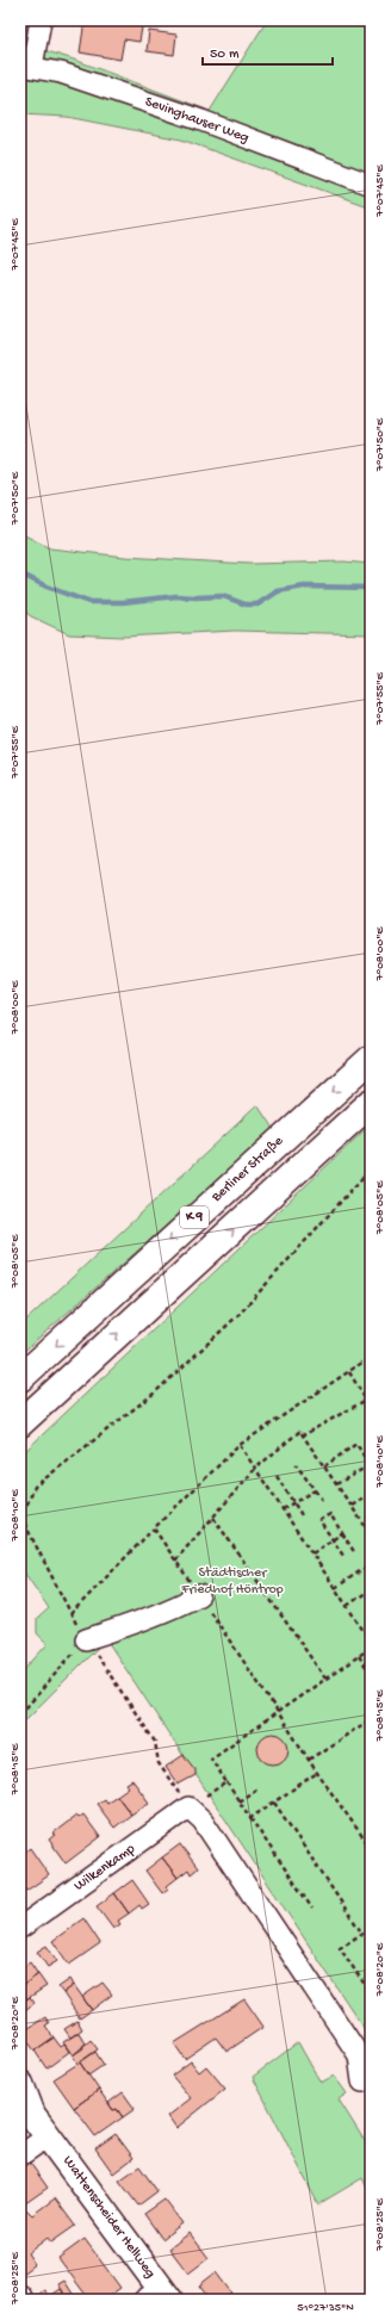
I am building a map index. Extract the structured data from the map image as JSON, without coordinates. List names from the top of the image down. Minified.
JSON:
{"streets":{"main road":["Berliner Straße","K 9","Wattenscheider Hellweg"],"street":["Sevinghauser Weg","Wilkenkamp"]},"parks":["Städtischer Friedhof Höntrop"],"scale_bar":"50 m","coordinates":["7°07'45\"E","7°07'50\"E","7°07'55\"E","7°08'00\"E","7°08'05\"E","7°08'10\"E","7°08'15\"E","7°08'20\"E","7°08'25\"E","51°27'35\"N"]}
